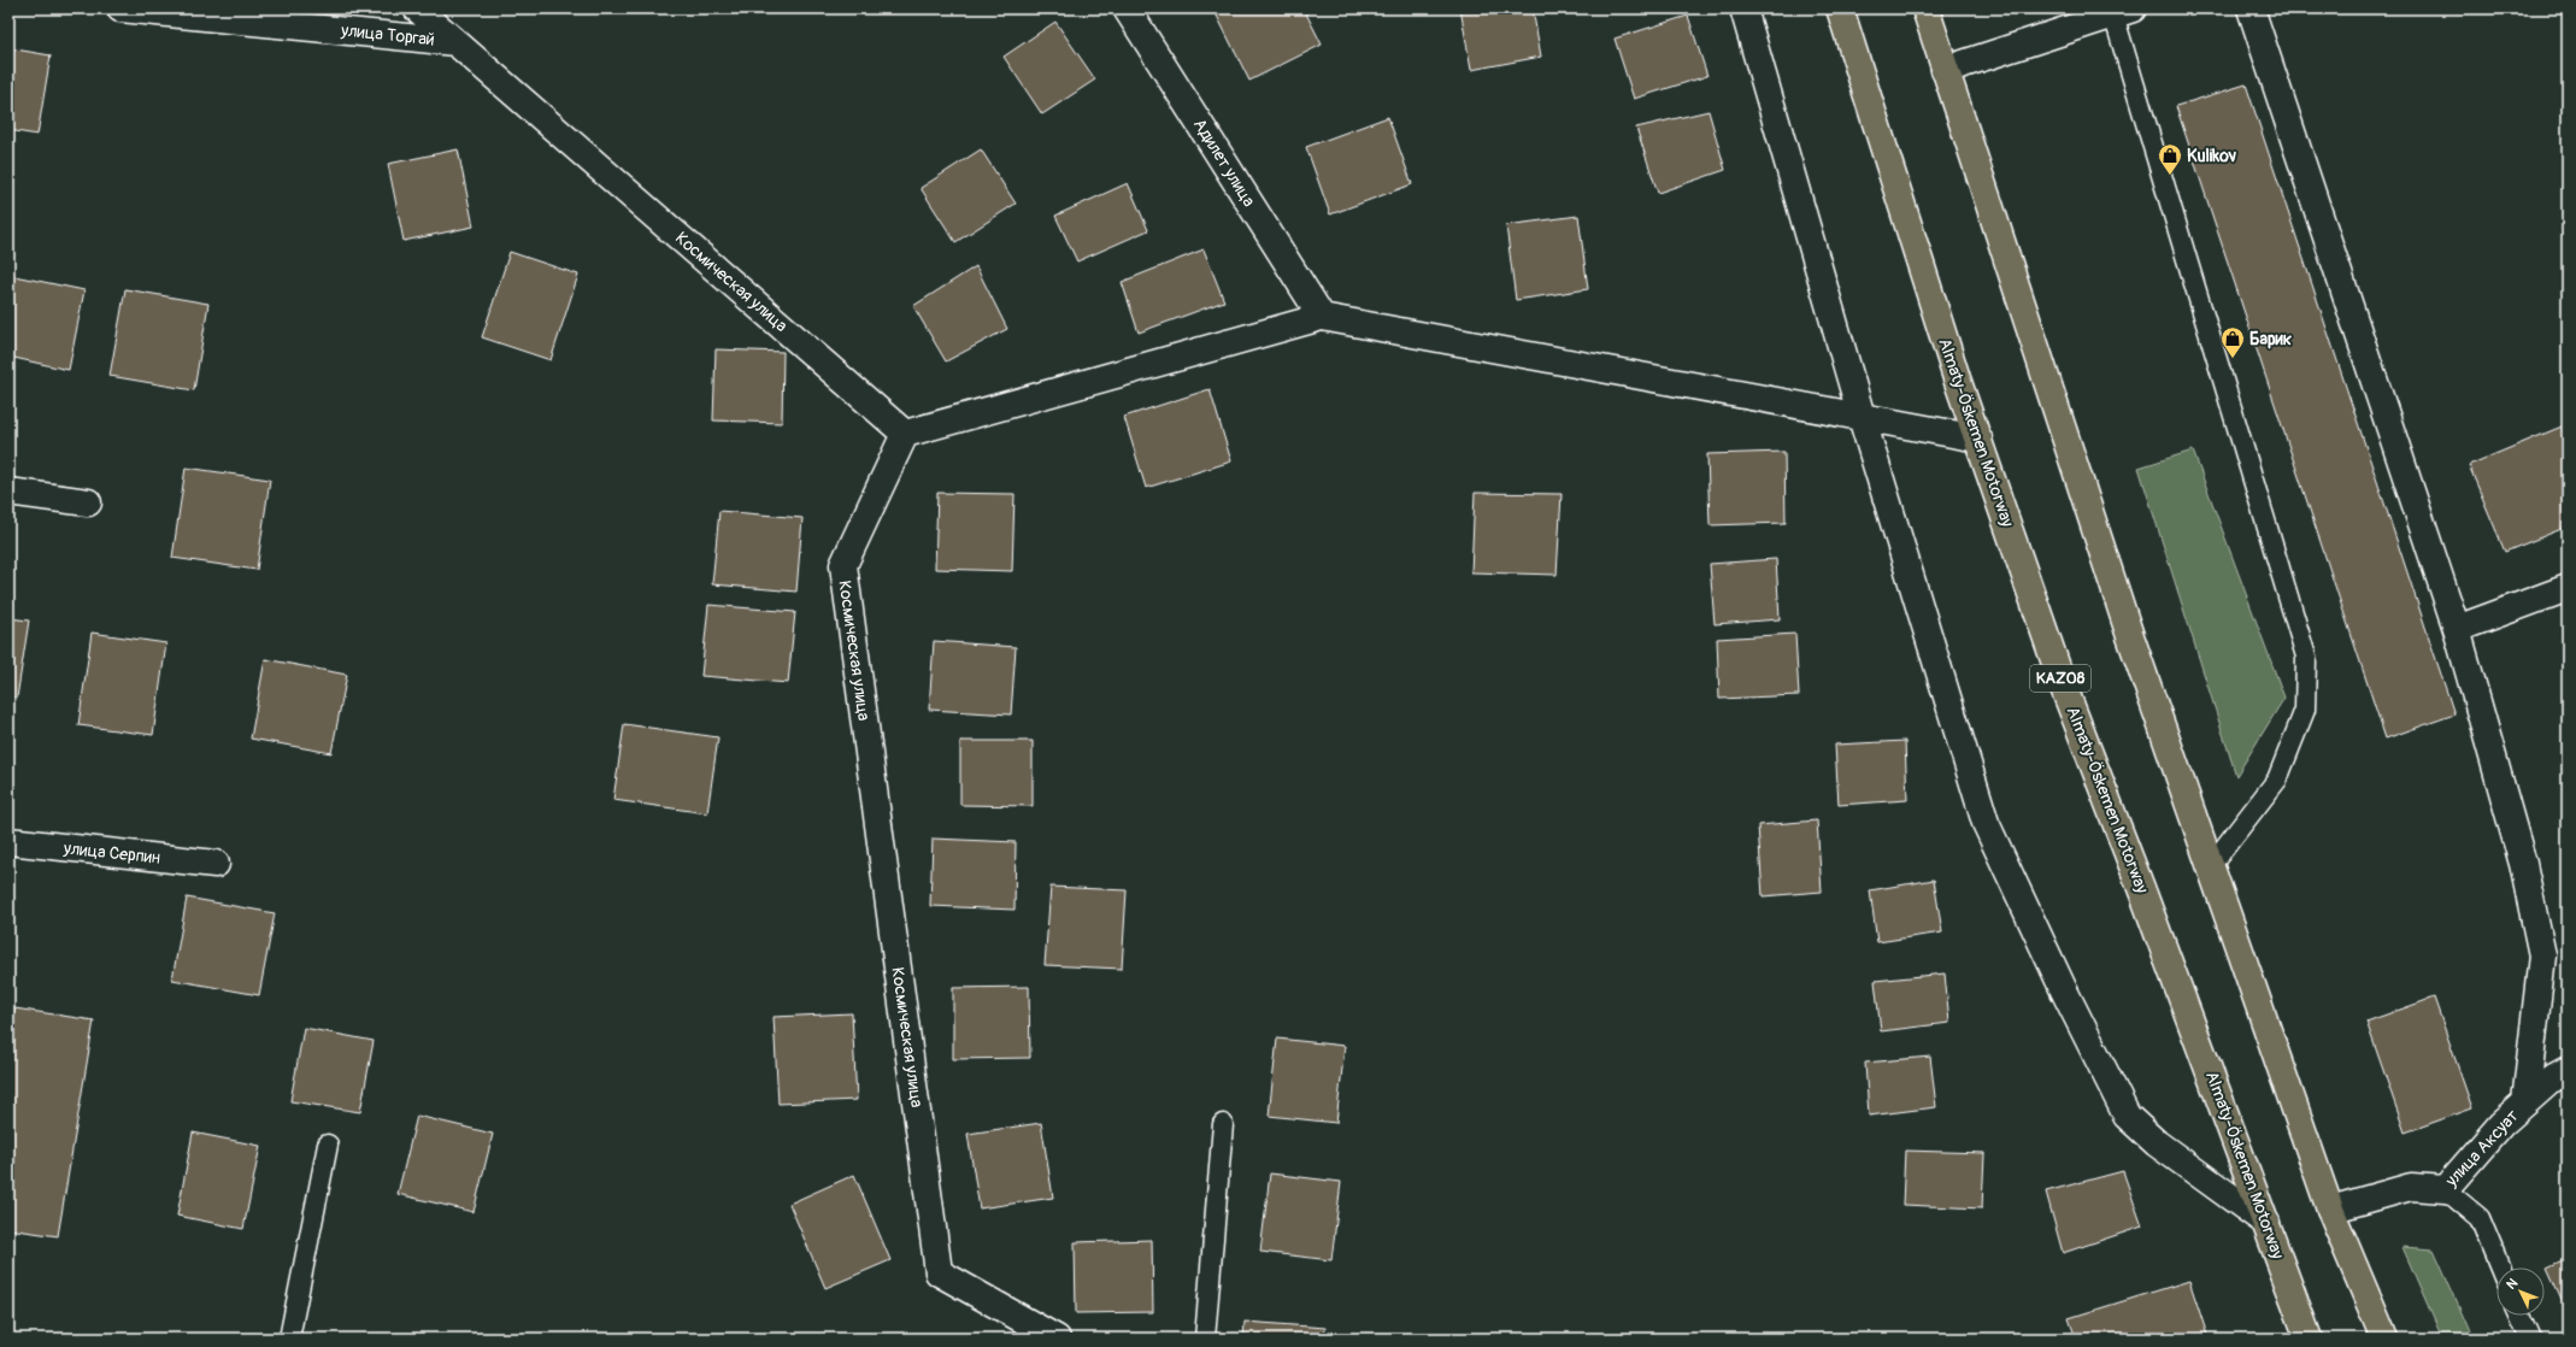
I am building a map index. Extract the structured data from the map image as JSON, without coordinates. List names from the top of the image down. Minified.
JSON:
{"streets":{"main road":["Almaty-Öskemen Motorway","KAZ08"],"street":["улица Торгай","Адилет улица","Космическая улица","улица Серпин","улица Аксуат"]},"crossings":[["улица Торгай","Космическая улица"]],"places":{"shop":["Kulikov","Барик"]},"north":"top left"}
